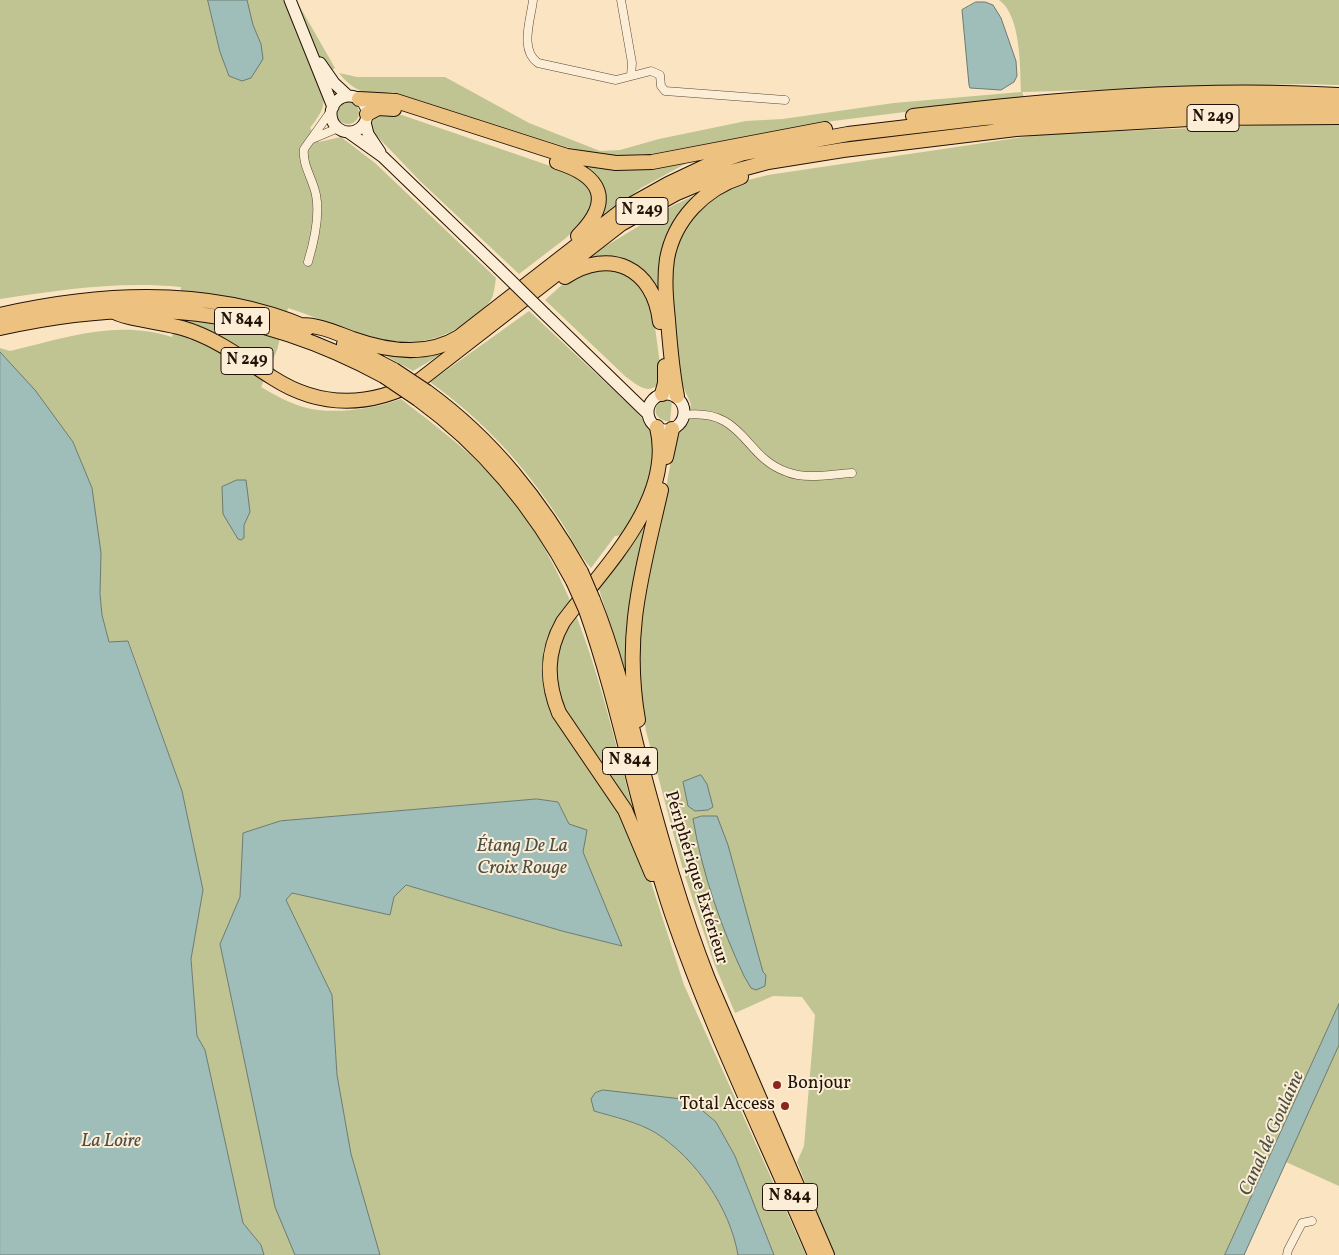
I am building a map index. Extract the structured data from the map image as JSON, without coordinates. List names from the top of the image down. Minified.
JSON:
{"streets":{"highway":["N 249","N 844","Périphérique Extérieur"]},"crossings":[["N 249","N 844"],["N 844","Périphérique Extérieur"]],"water":["Étang De La Croix Rouge","Canal de Goulaine","La Loire"],"places":["Bonjour","Total Access"]}
